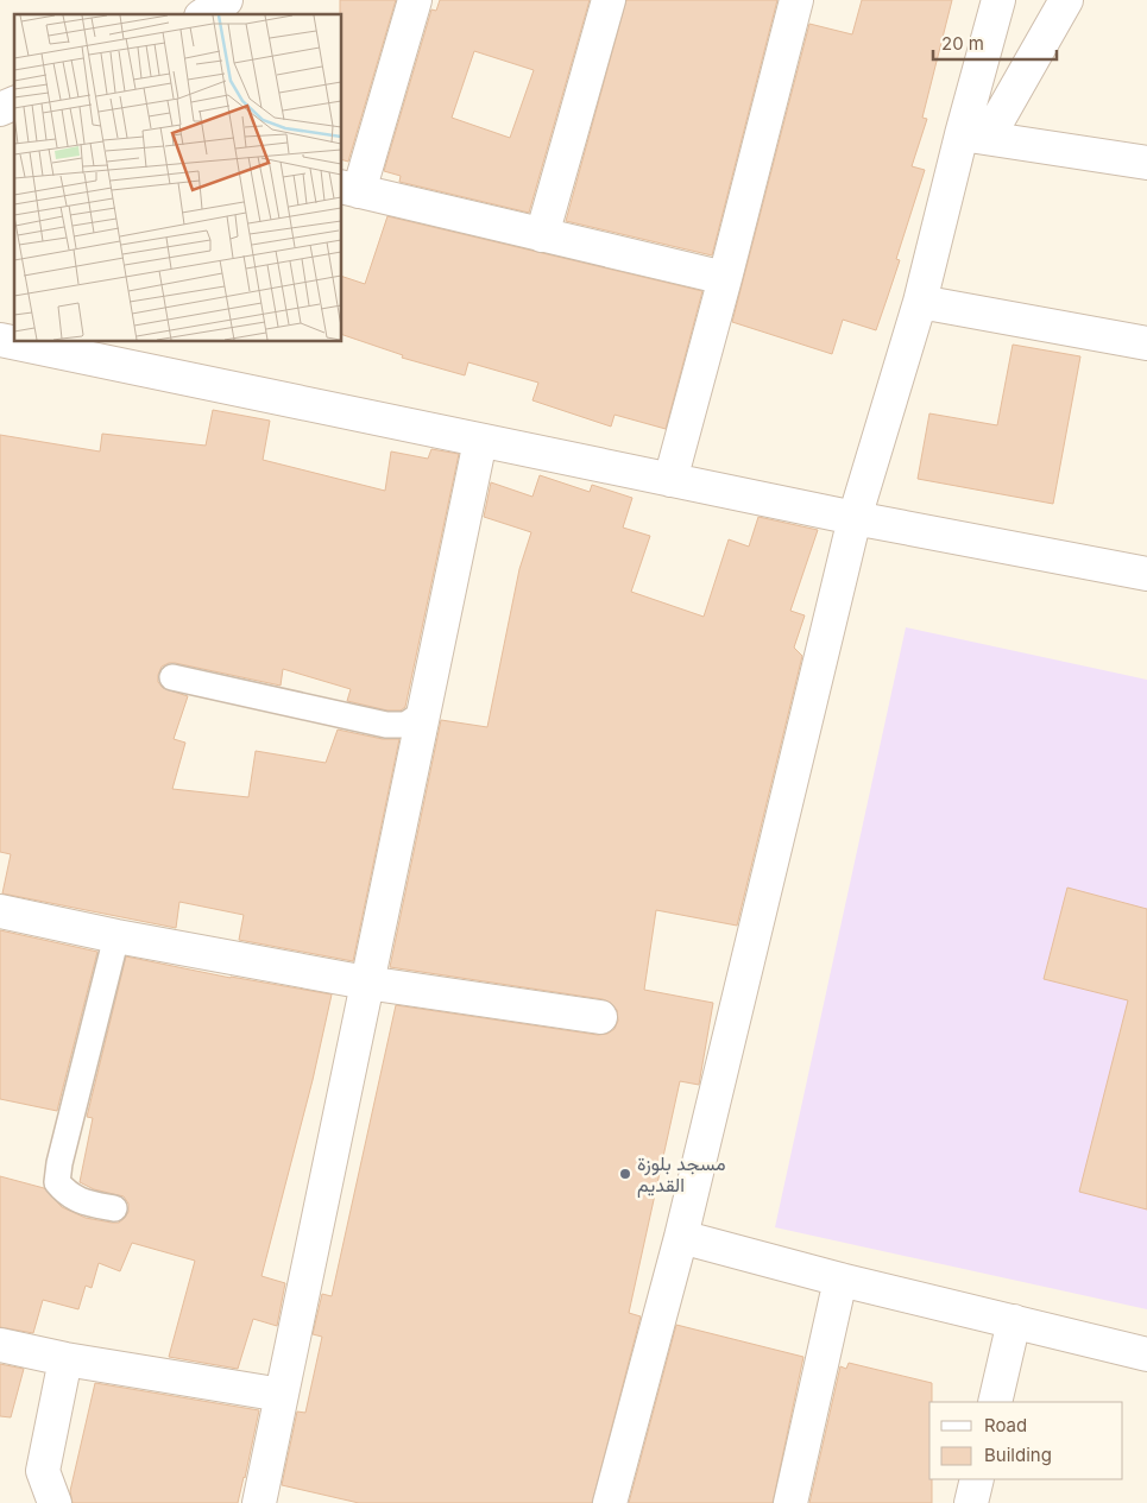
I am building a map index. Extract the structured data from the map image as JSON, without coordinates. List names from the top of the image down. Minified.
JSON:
{"places":["مسجد بلوزة القديم"],"legend":["Road","Building"],"scale_bar":"20 m"}
